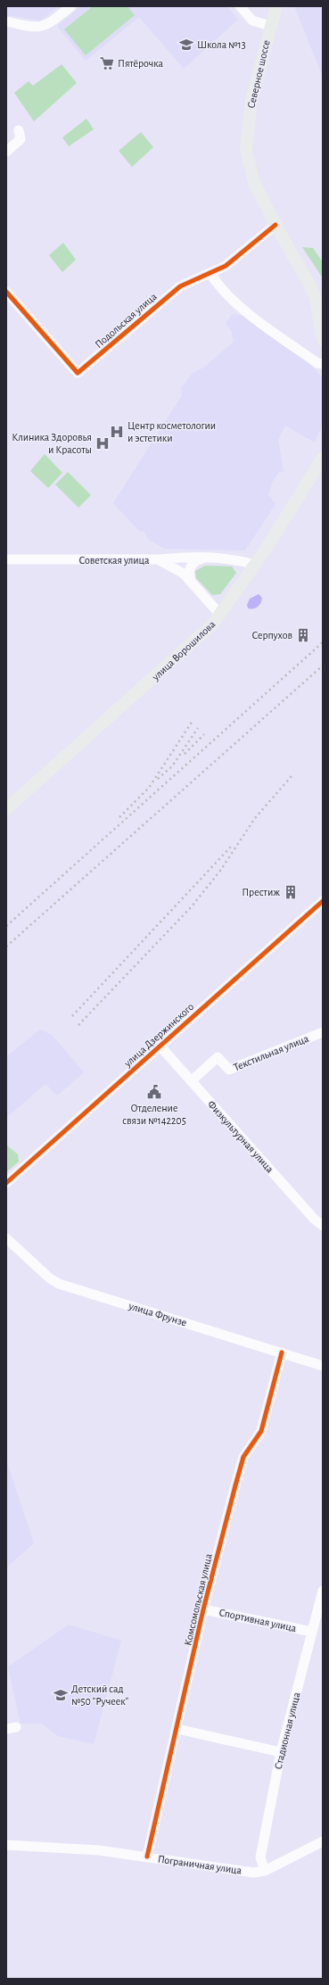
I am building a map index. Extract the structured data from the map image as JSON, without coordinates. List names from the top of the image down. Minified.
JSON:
{"streets":{"main road":["Северное шоссе","улица Ворошилова"],"street":["Подольская улица","Советская улица","улица Дзержинского","Текстильная улица","Физкультурная улица","улица Фрунзе","Комсомольская улица","Спортивная улица","Стадионная улица","Пограничная улица"]},"crossings":[["Северное шоссе","Подольская улица"],["Советская улица","улица Ворошилова"],["улица Дзержинского","Физкультурная улица"],["Текстильная улица","Физкультурная улица"],["улица Фрунзе","Комсомольская улица"],["Комсомольская улица","Спортивная улица"],["Комсомольская улица","Пограничная улица"],["Спортивная улица","Стадионная улица"],["Стадионная улица","Пограничная улица"]],"places":{"school or university":["Школа №13","Детский сад №50 \"Ручеек\""],"supermarket":["Пятёрочка"],"hospital":["Центр косметологии и эстетики","Клиника Здоровья и Красоты"],"building":["Серпухов","Престиж"],"public building":["Отделение связи №142205"]}}
